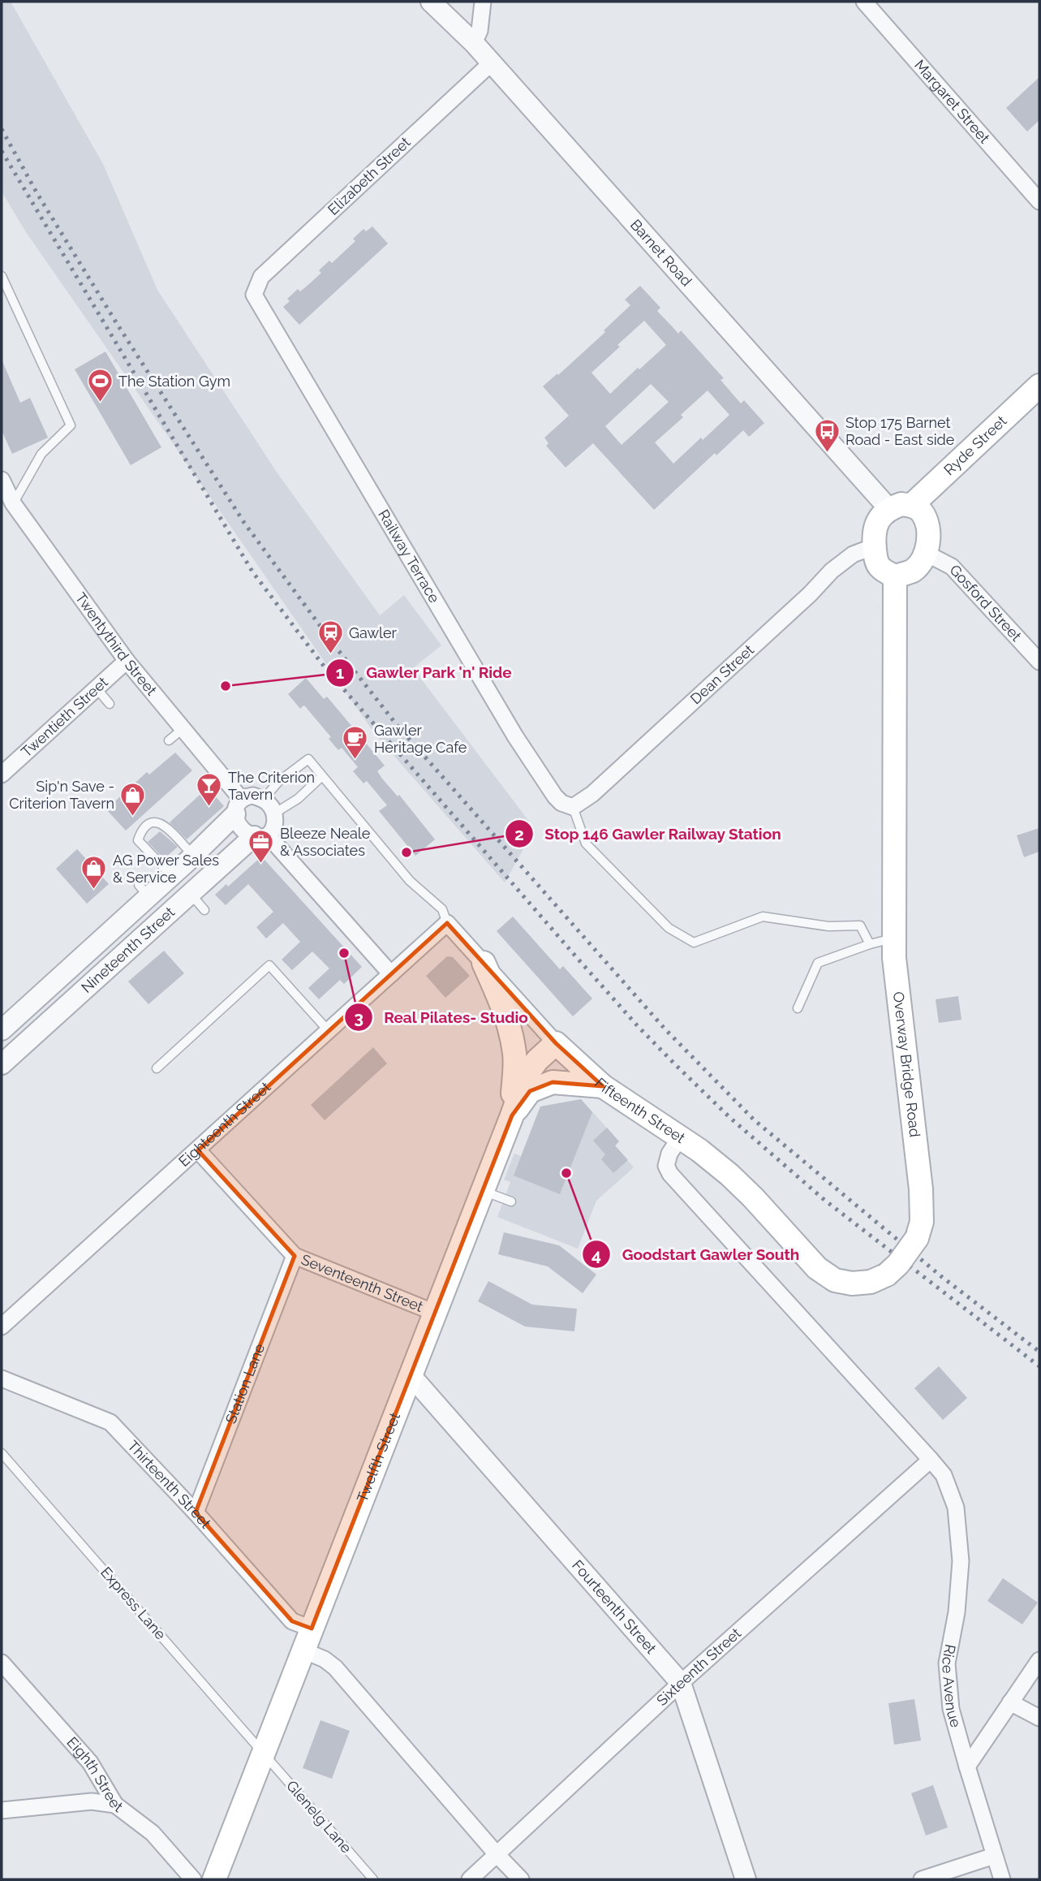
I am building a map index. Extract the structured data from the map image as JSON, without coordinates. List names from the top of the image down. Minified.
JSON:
{"streets":{"main road":["Ryde Street","Overway Bridge Road","Fifteenth Street","Twelfth Street"],"street":["Margaret Street","Elizabeth Street","Barnet Road","Railway Terrace","Gosford Street","Twentythird Street","Dean Street","Twentieth Street","Nineteenth Street","Eighteenth Street","Seventeenth Street","Station Lane","Thirteenth Street","Fourteenth Street","Sixteenth Street","Rice Avenue","Eighth Street"],"lane":["Express Lane","Glenelg Lane"]},"crossings":[["Elizabeth Street","Barnet Road"],["Elizabeth Street","Railway Terrace"],["Barnet Road","Ryde Street"],["Barnet Road","Gosford Street"],["Barnet Road","Dean Street"],["Barnet Road","Overway Bridge Road"],["Ryde Street","Gosford Street"],["Ryde Street","Dean Street"],["Ryde Street","Overway Bridge Road"],["Railway Terrace","Dean Street"],["Gosford Street","Dean Street"],["Gosford Street","Overway Bridge Road"],["Twentythird Street","Twentieth Street"],["Twentythird Street","Nineteenth Street"],["Dean Street","Overway Bridge Road"],["Overway Bridge Road","Fifteenth Street"],["Fifteenth Street","Eighteenth Street"],["Fifteenth Street","Twelfth Street"],["Fifteenth Street","Sixteenth Street"],["Fifteenth Street","Rice Avenue"],["Eighteenth Street","Seventeenth Street"],["Seventeenth Street","Station Lane"],["Seventeenth Street","Twelfth Street"],["Station Lane","Thirteenth Street"],["Twelfth Street","Thirteenth Street"],["Twelfth Street","Express Lane"],["Twelfth Street","Fourteenth Street"],["Twelfth Street","Glenelg Lane"],["Express Lane","Glenelg Lane"],["Fourteenth Street","Sixteenth Street"],["Sixteenth Street","Rice Avenue"]],"places":{"sports":["The Station Gym"],"bus stop":["Stop 175 Barnet Road - East side"],"station":["Gawler"],"other":["Gawler Park 'n' Ride","Stop 146 Gawler Railway Station","Real Pilates- Studio","Goodstart Gawler South"],"cafe":["Gawler Heritage Cafe"],"bar":["The Criterion Tavern"],"shop":["Sip'n Save - Criterion Tavern","AG Power Sales & Service"],"office":["Bleeze Neale & Associates"]}}
